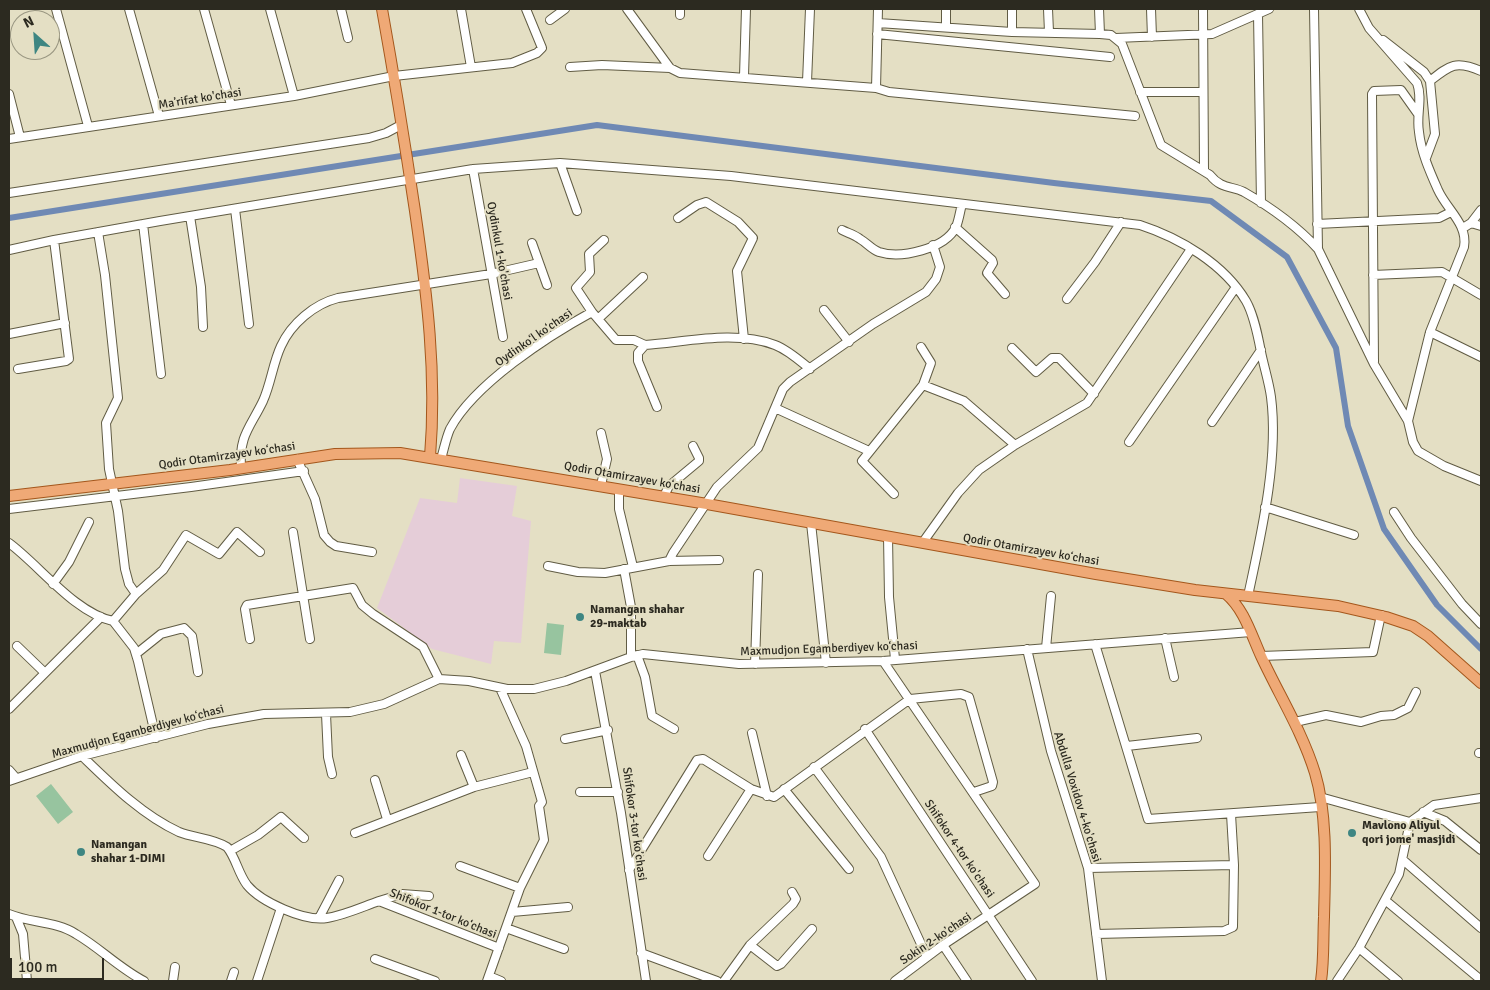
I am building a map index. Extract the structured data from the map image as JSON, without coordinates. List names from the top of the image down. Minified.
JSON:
{"streets":{"main road":["Qodir Otamirzayev koʻchasi"],"street":["Maʼrifat ko'chasi","Oydinkul 1-ko'chasi","Oydinkoʻl koʻchasi","Maxmudjon Egamberdiyev koʻchasi","Abdulla Voxidov 4-ko'chasi","Shifokor 3-tor koʼchasi","Shifokor 4-tor ko'chasi","Shifokor 1-tor koʻchasi","Sokin 2-koʼchasi"]},"crossings":[["Oydinkoʻl koʻchasi","Qodir Otamirzayev koʻchasi"],["Maxmudjon Egamberdiyev koʻchasi","Abdulla Voxidov 4-ko'chasi"],["Maxmudjon Egamberdiyev koʻchasi","Shifokor 3-tor koʼchasi"],["Shifokor 4-tor ko'chasi","Sokin 2-koʼchasi"]],"places":["Namangan shahar 29-maktab","Mavlono Aliyul qori jome' masjidi","Namangan shahar 1-DIMI"],"scale_bar":"100 m","north":"top left"}
